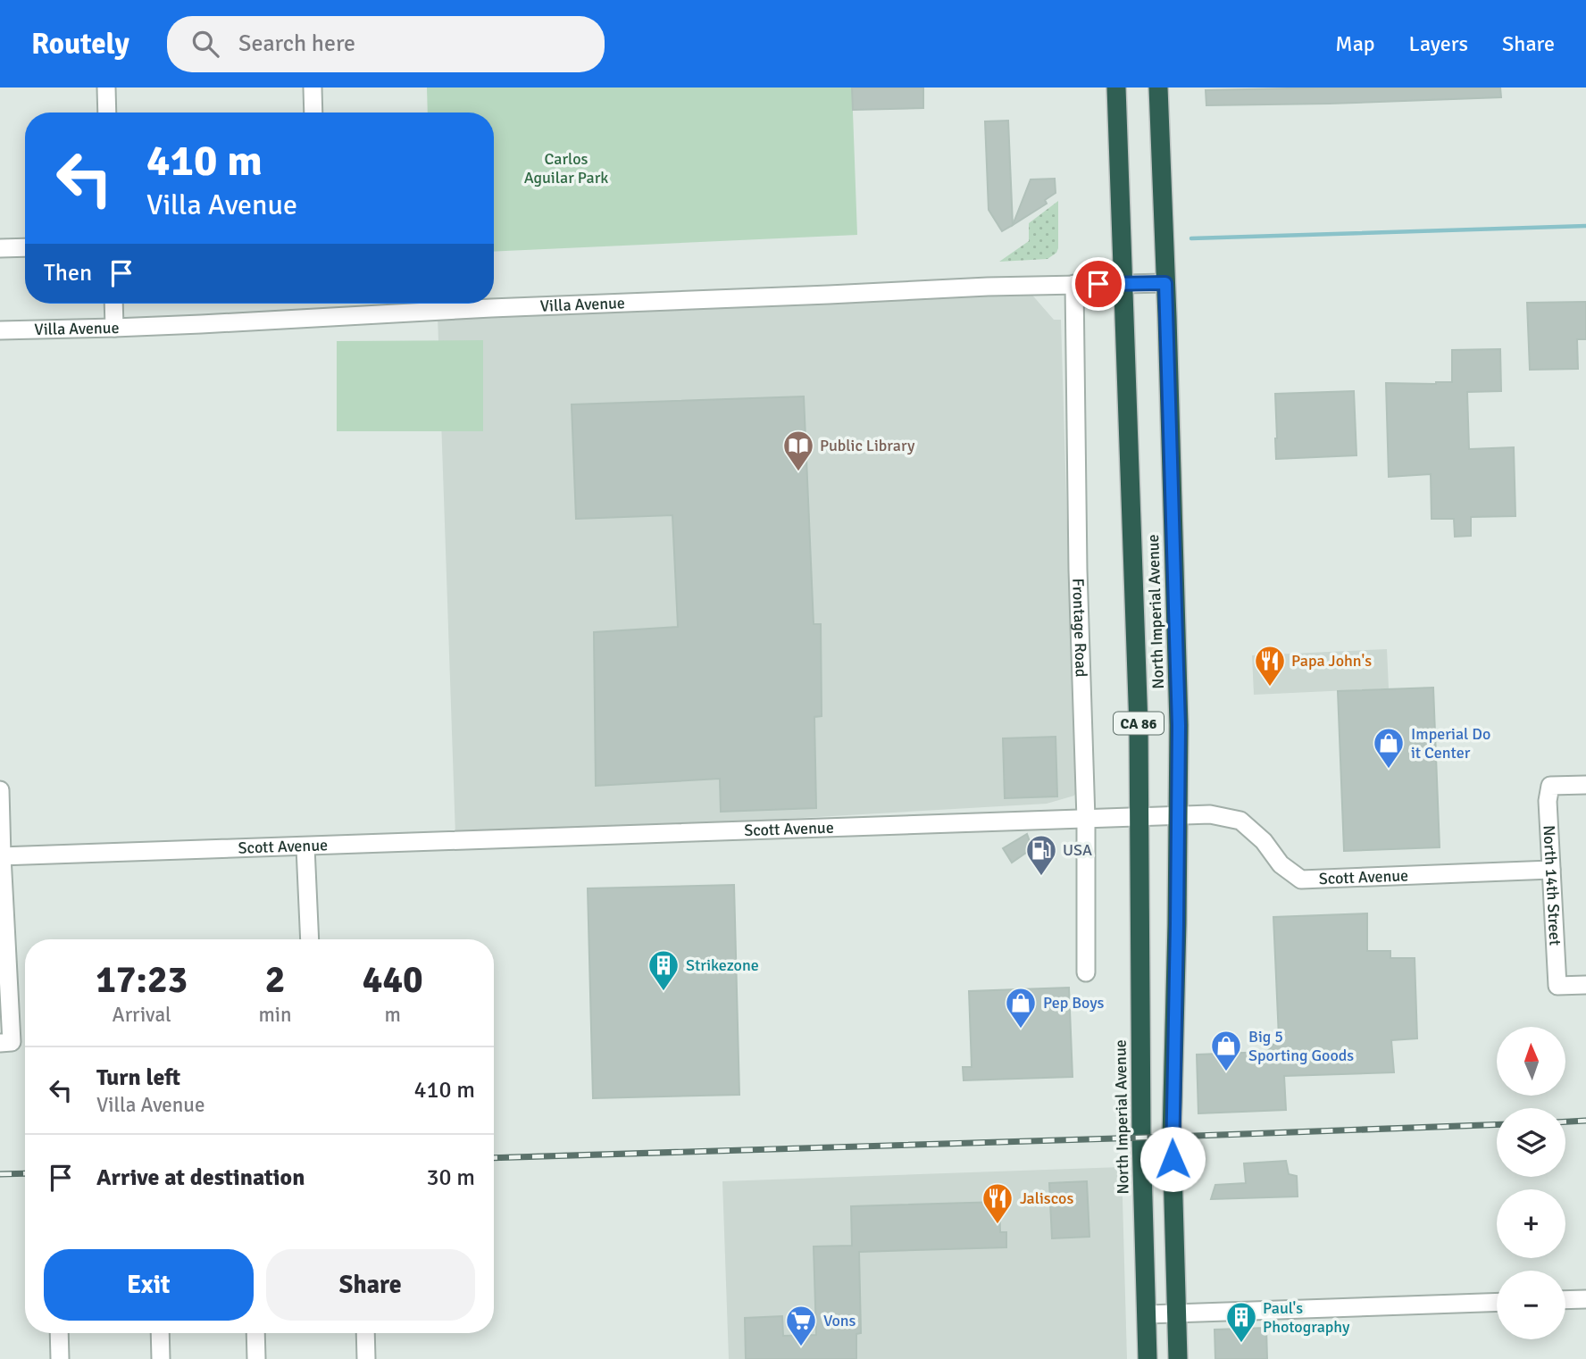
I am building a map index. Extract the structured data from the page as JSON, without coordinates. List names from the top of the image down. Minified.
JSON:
{"streets":{"highway":["North Imperial Avenue","CA 86"],"street":["Villa Avenue","Frontage Road","Scott Avenue","North 14th Street"]},"crossings":[["Villa Avenue","North Imperial Avenue"],["Villa Avenue","Frontage Road"],["North Imperial Avenue","Scott Avenue"],["Frontage Road","Scott Avenue"],["Scott Avenue","North 14th Street"]],"parks":["Carlos Aguilar Park"],"places":{"library":["Public Library"],"restaurant":["Papa John's","Jaliscos"],"shop":["Imperial Do it Center","Pep Boys","Big 5 Sporting Goods"],"fuel station":["USA"],"building":["Strikezone","Paul's Photography"],"supermarket":["Vons"]},"north":"top","page":{"header":"Routely","search":"Search here","nav":["Map","Layers","Share"],"turn":["410 m","Villa Avenue"],"then":"Then","eta":["17:23","Arrival","2","min","440","m"],"map_buttons":["+","−"],"list":[{"name":"Turn left","note":"Villa Avenue","value":"410 m"},{"name":"Arrive at destination","value":"30 m"}],"buttons":["Exit","Share"]}}
